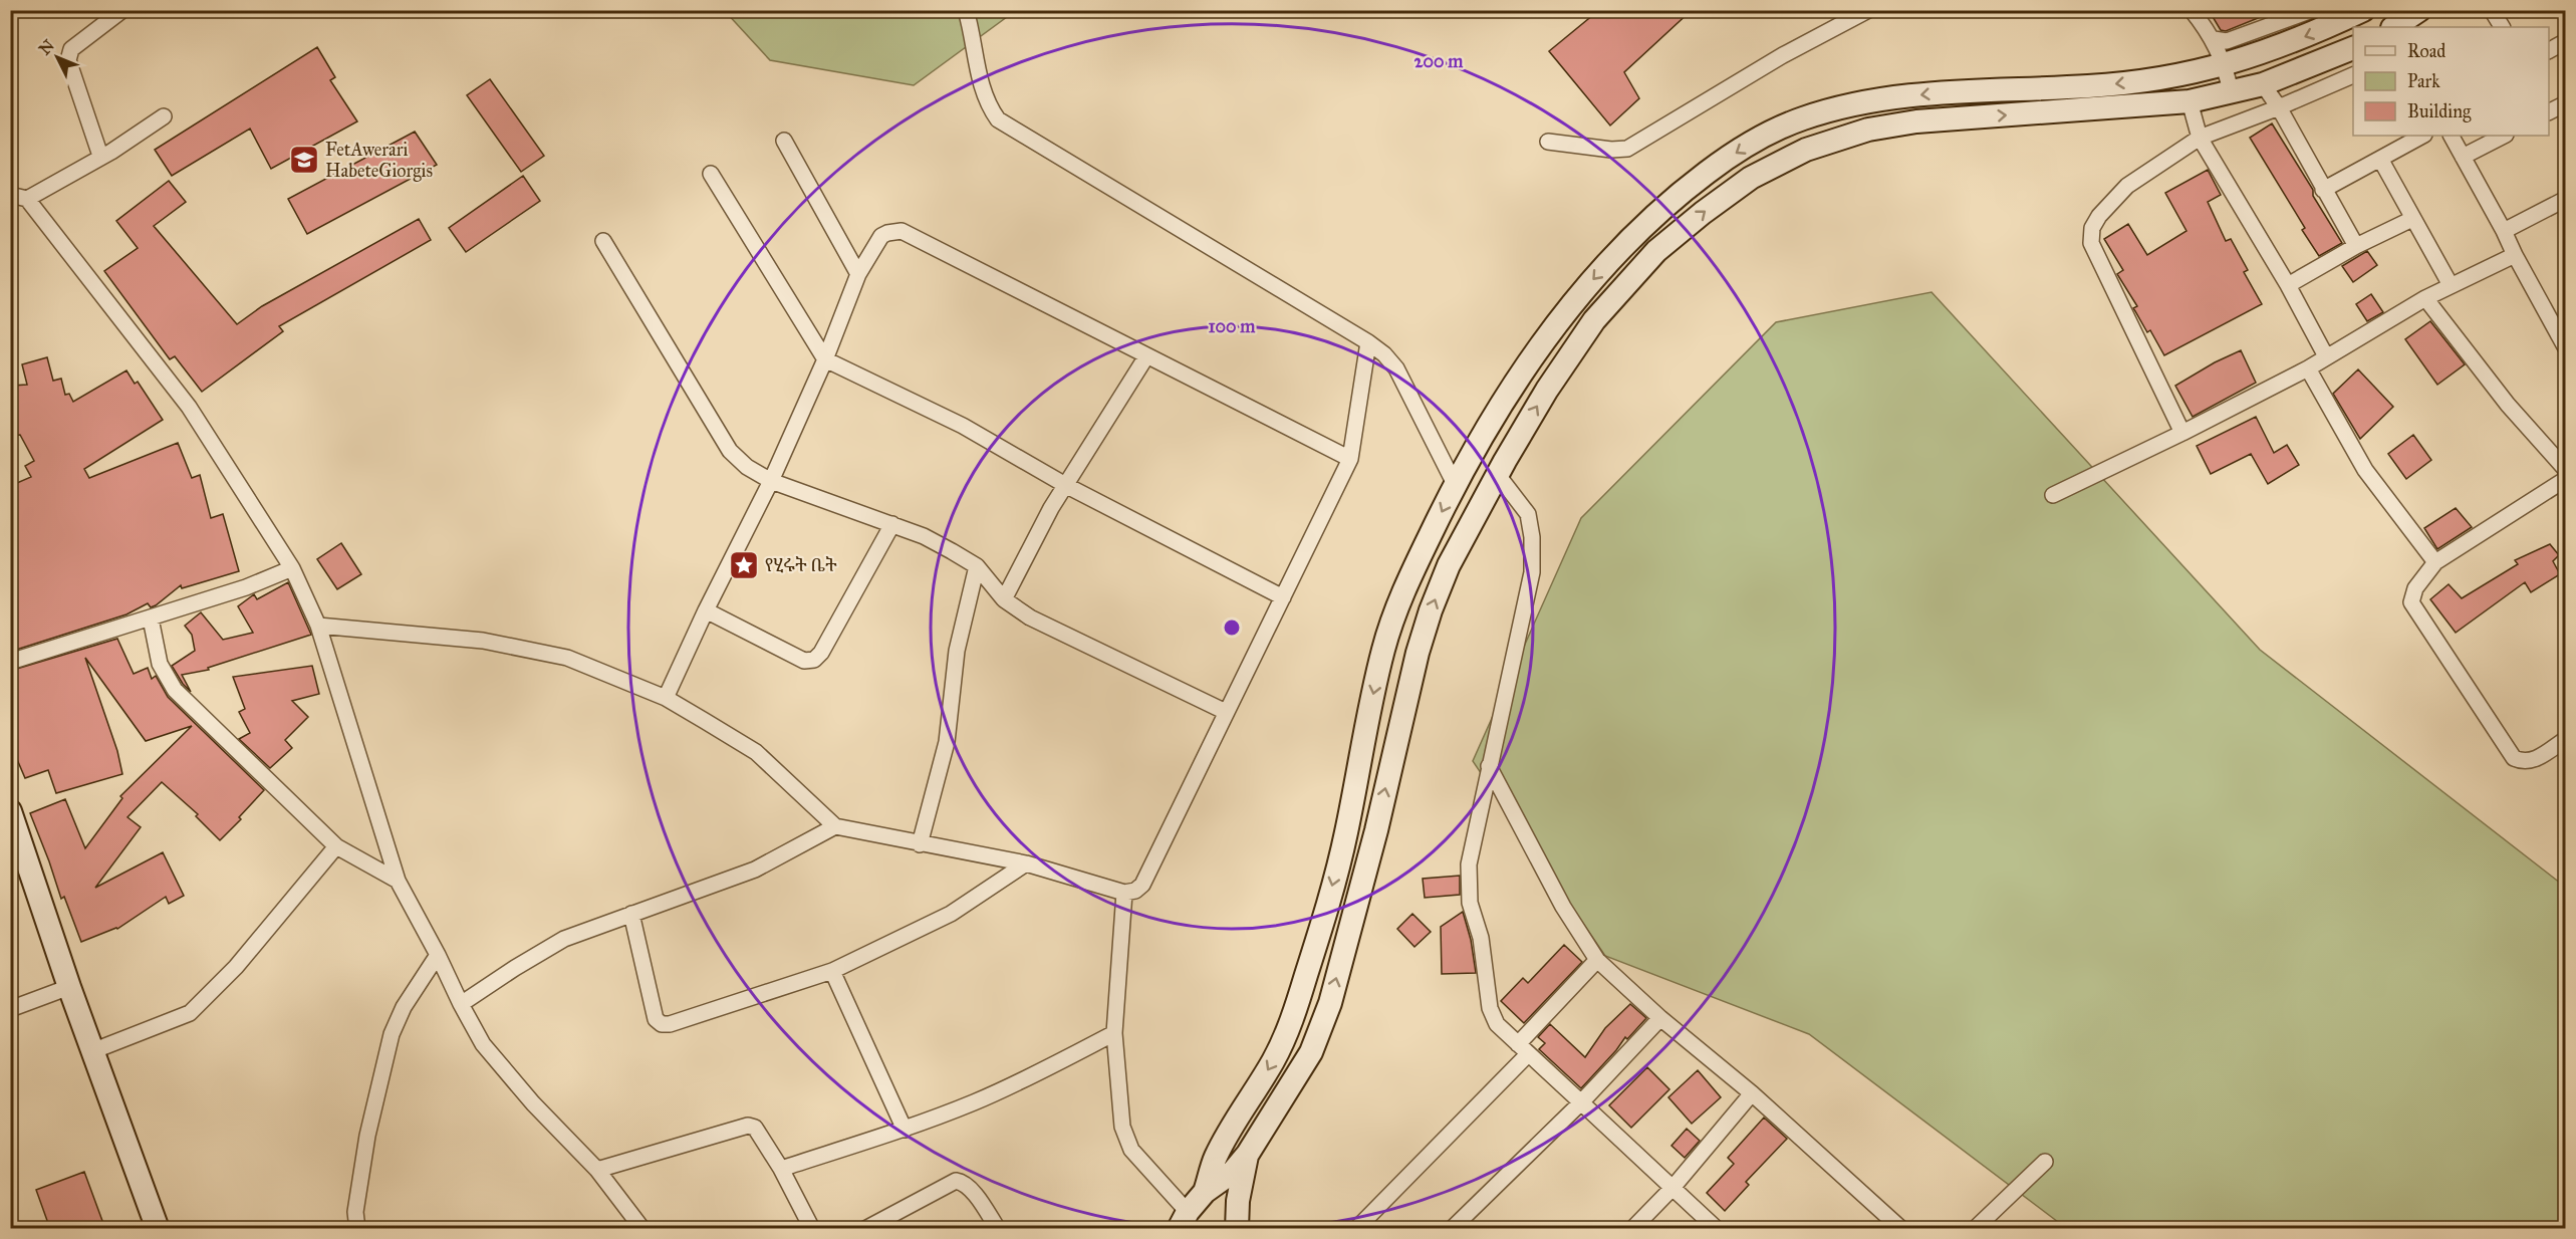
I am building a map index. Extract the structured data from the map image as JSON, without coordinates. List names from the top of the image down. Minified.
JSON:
{"places":{"school or university":["FetAwerari HabeteGiorgis"],"place":["የሂሩት ቤት"]},"legend":["Road","Park","Building"],"north":"top left","rings":["200 m","100 m"]}
